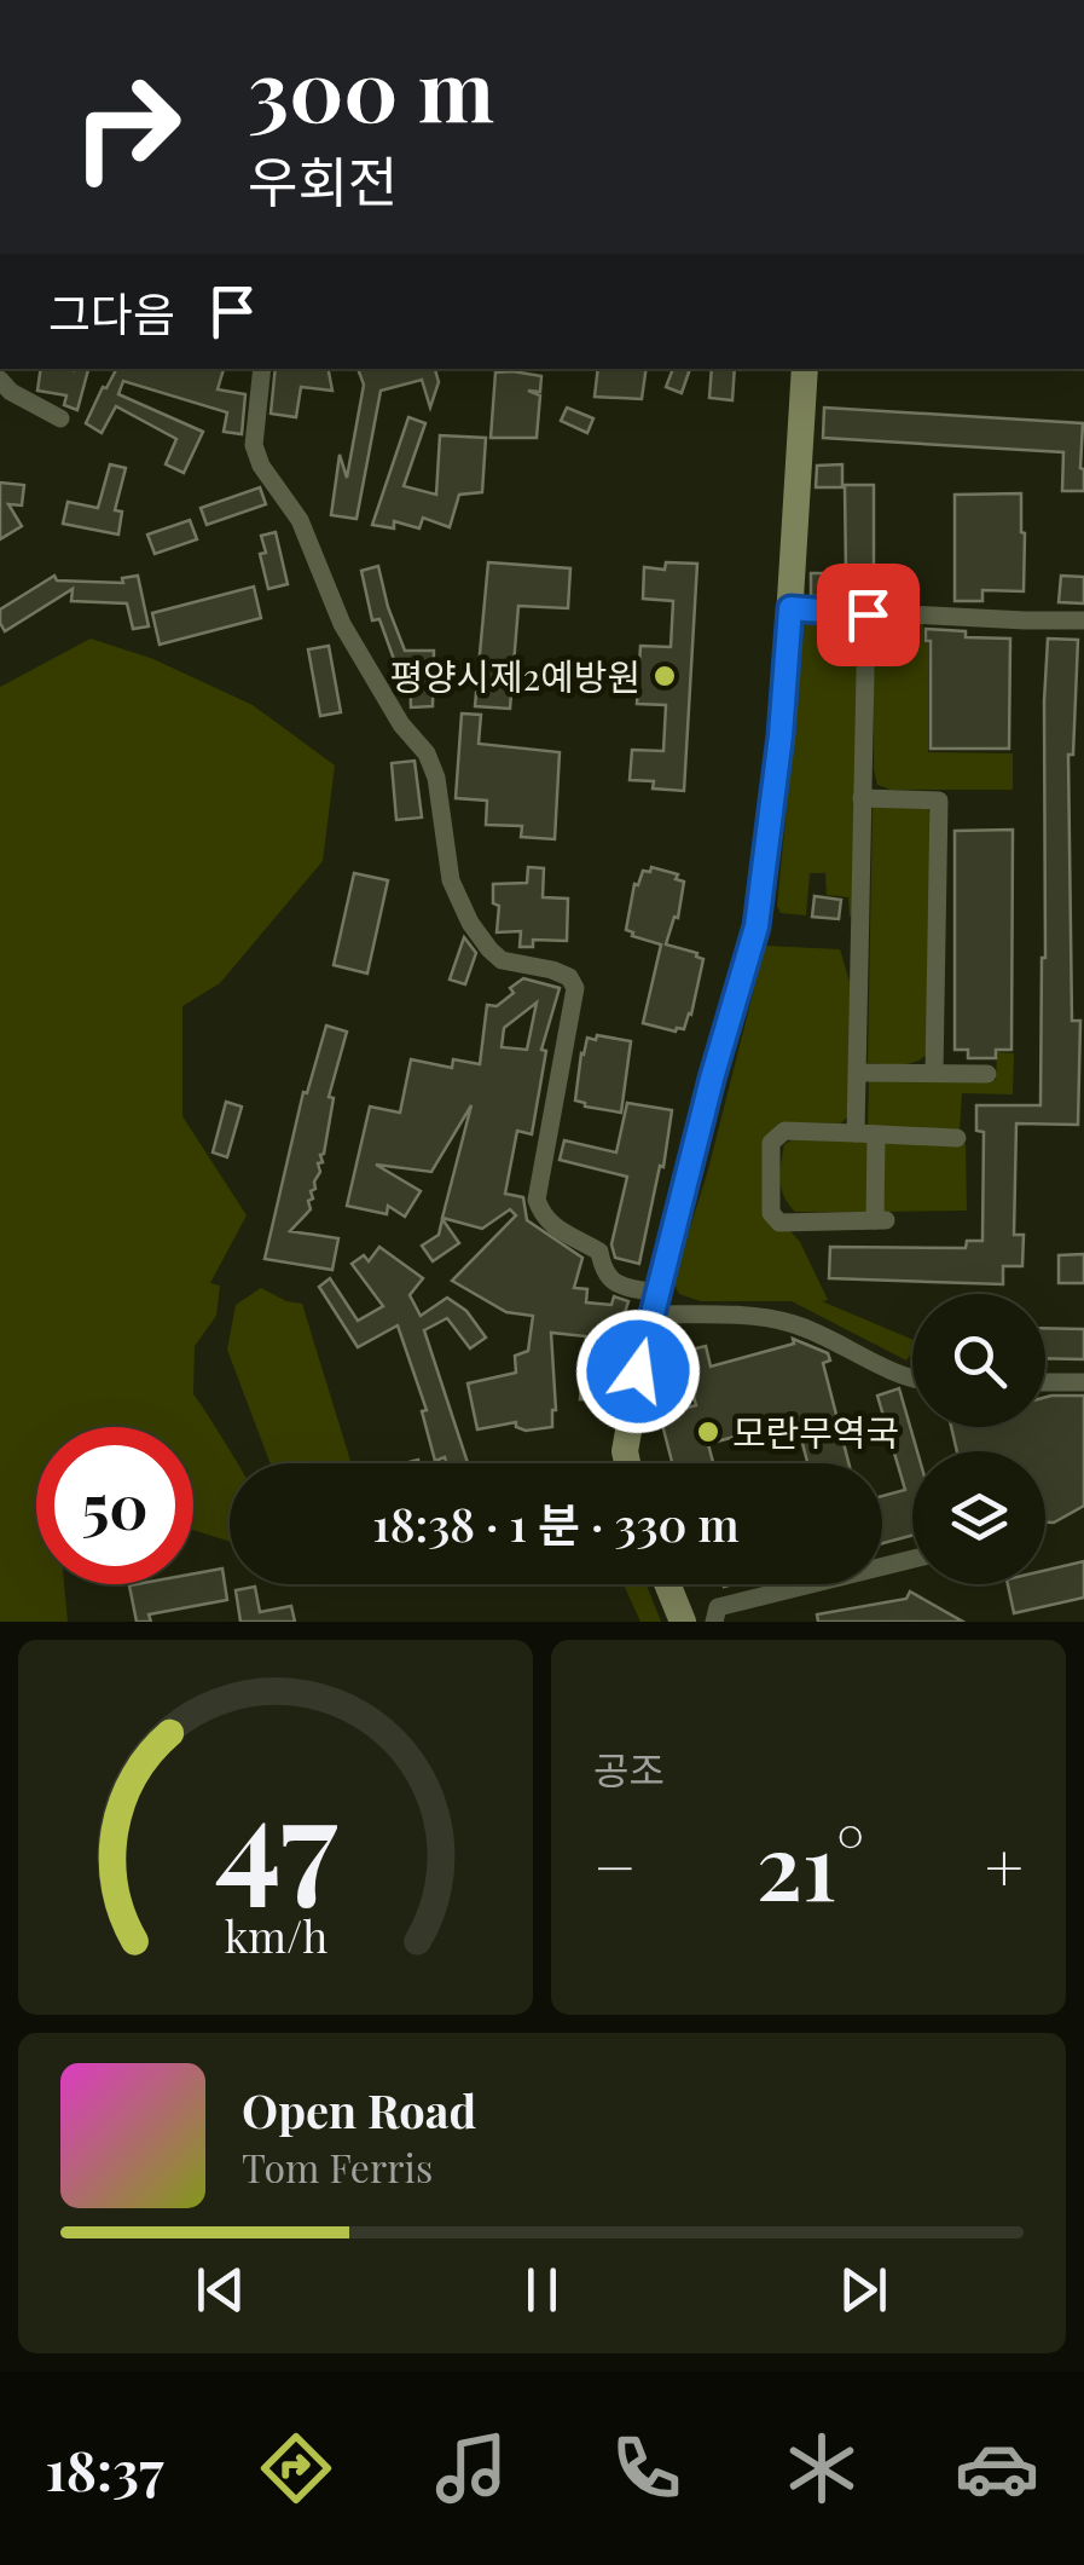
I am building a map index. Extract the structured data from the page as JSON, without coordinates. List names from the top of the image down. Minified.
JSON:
{"places":["평양시제2예방원","모란무역국"],"page":{"turn":["300 m","우회전"],"then":"그다음","limit":"50","trip":"18:38 · 1 분 · 330 m","tile":"공조","heat":["−","21°","+"],"song":["Open Road","Tom Ferris"],"tabs":"18:37","gauge":["47","km/h"]}}
